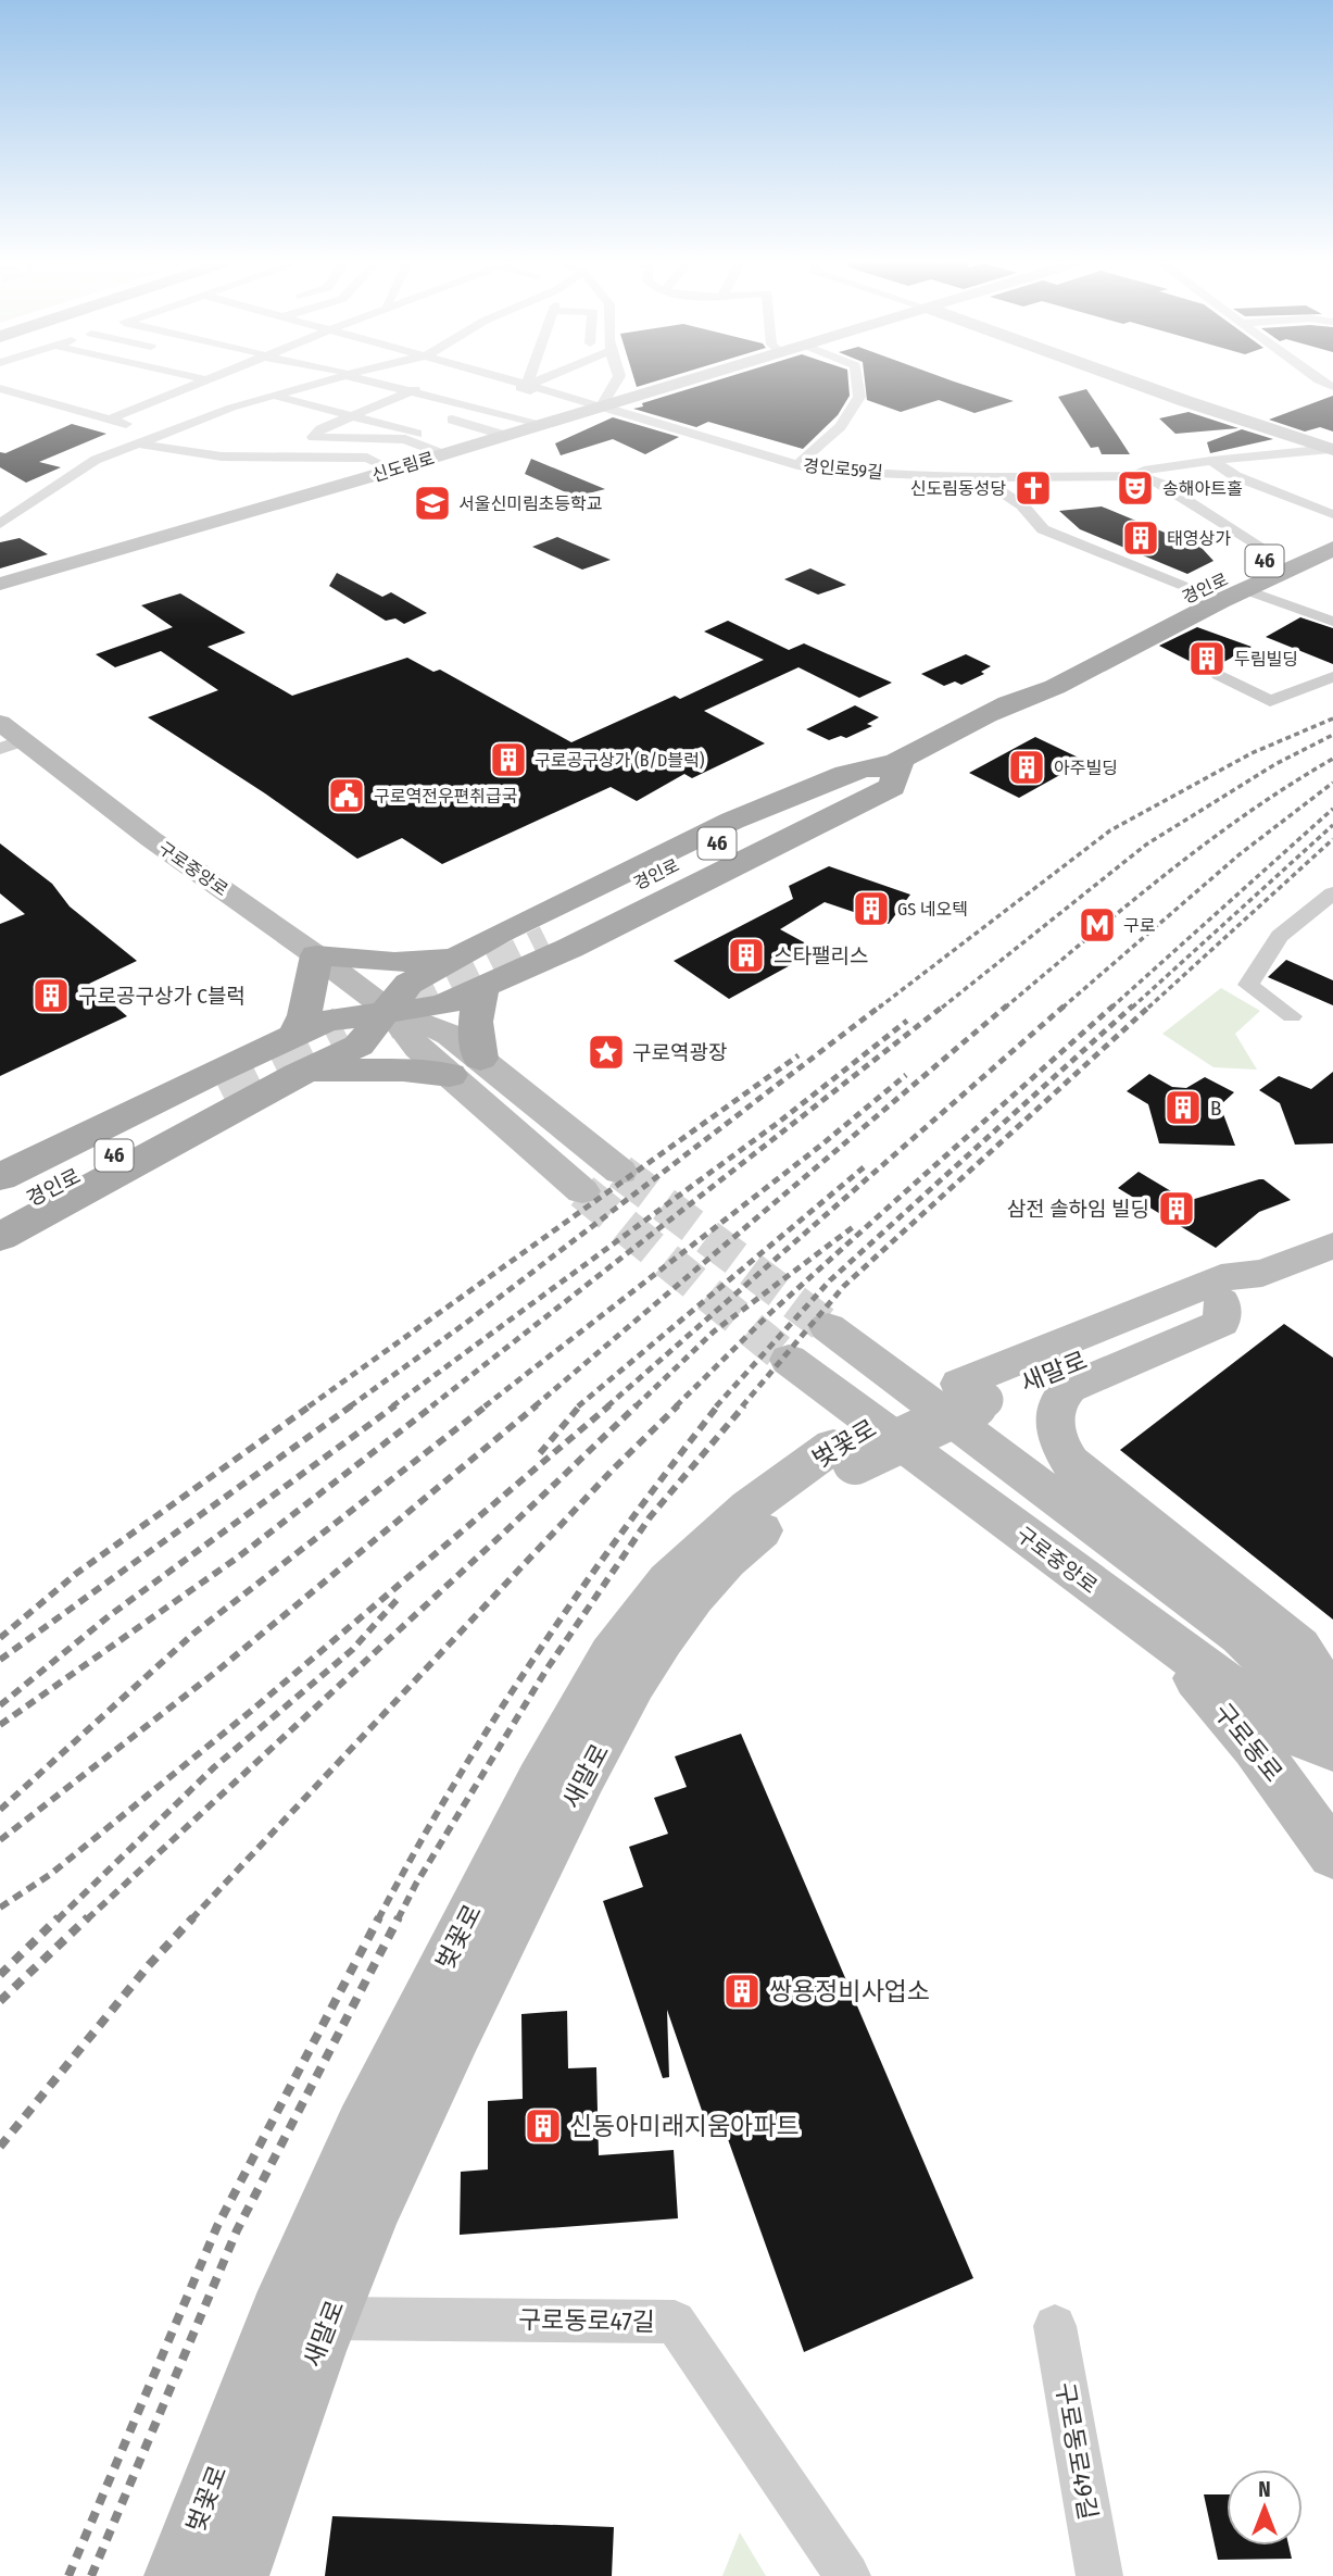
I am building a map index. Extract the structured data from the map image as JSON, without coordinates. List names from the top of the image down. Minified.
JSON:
{"streets":{"main road":["46","경인로"],"street":["신도림로","경인로59길","구로중앙로","새말로","벚꽃로","구로동로","구로동로47길","구로동로49길"]},"crossings":[["신도림로","경인로59길"],["구로중앙로","구로동로"],["새말로","벚꽃로"],["새말로","구로동로47길"]],"places":{"church":["신도림동성당"],"theatre":["송해아트홀"],"school or university":["서울신미림초등학교"],"building":["태영상가","두림빌딩","구로공구상가 (B/D블럭)","아주빌딩","GS 네오텍","스타팰리스","구로공구상가 C블럭","B","삼전 솔하임 빌딩","쌍용정비사업소","신동아미래지움아파트"],"public building":["구로역전우편취급국"],"metro station":["구로"],"place":["구로역광장"]},"north":"top"}
